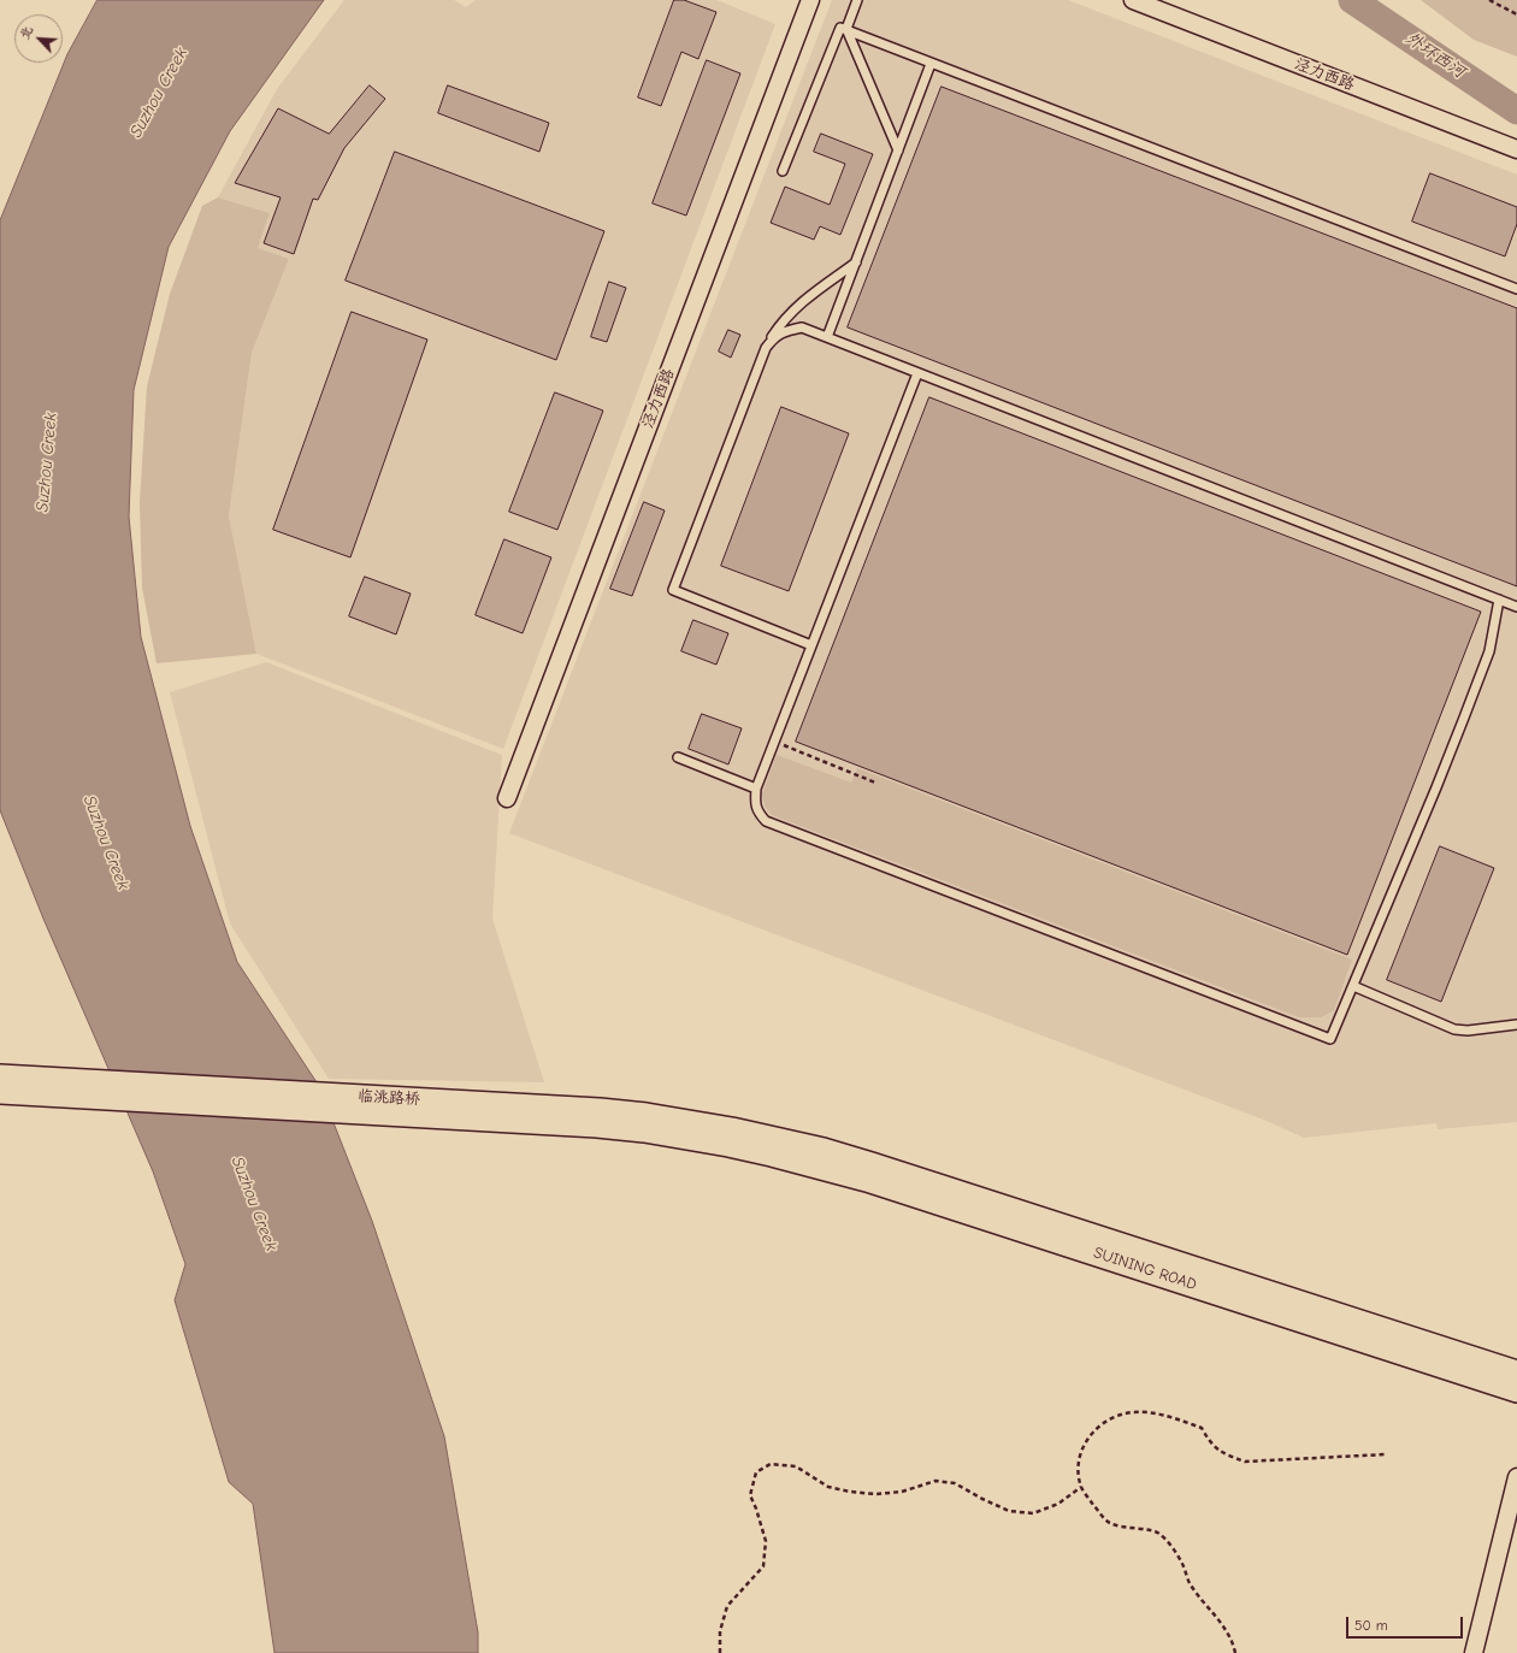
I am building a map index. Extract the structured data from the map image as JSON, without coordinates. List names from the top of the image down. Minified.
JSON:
{"streets":{"main road":["临洮路桥","SUINING ROAD"],"street":["泾力西路"]},"crossings":[["临洮路桥","SUINING ROAD"]],"water":["外环西河","Suzhou Creek"],"scale_bar":"50 m","north":"top left"}
